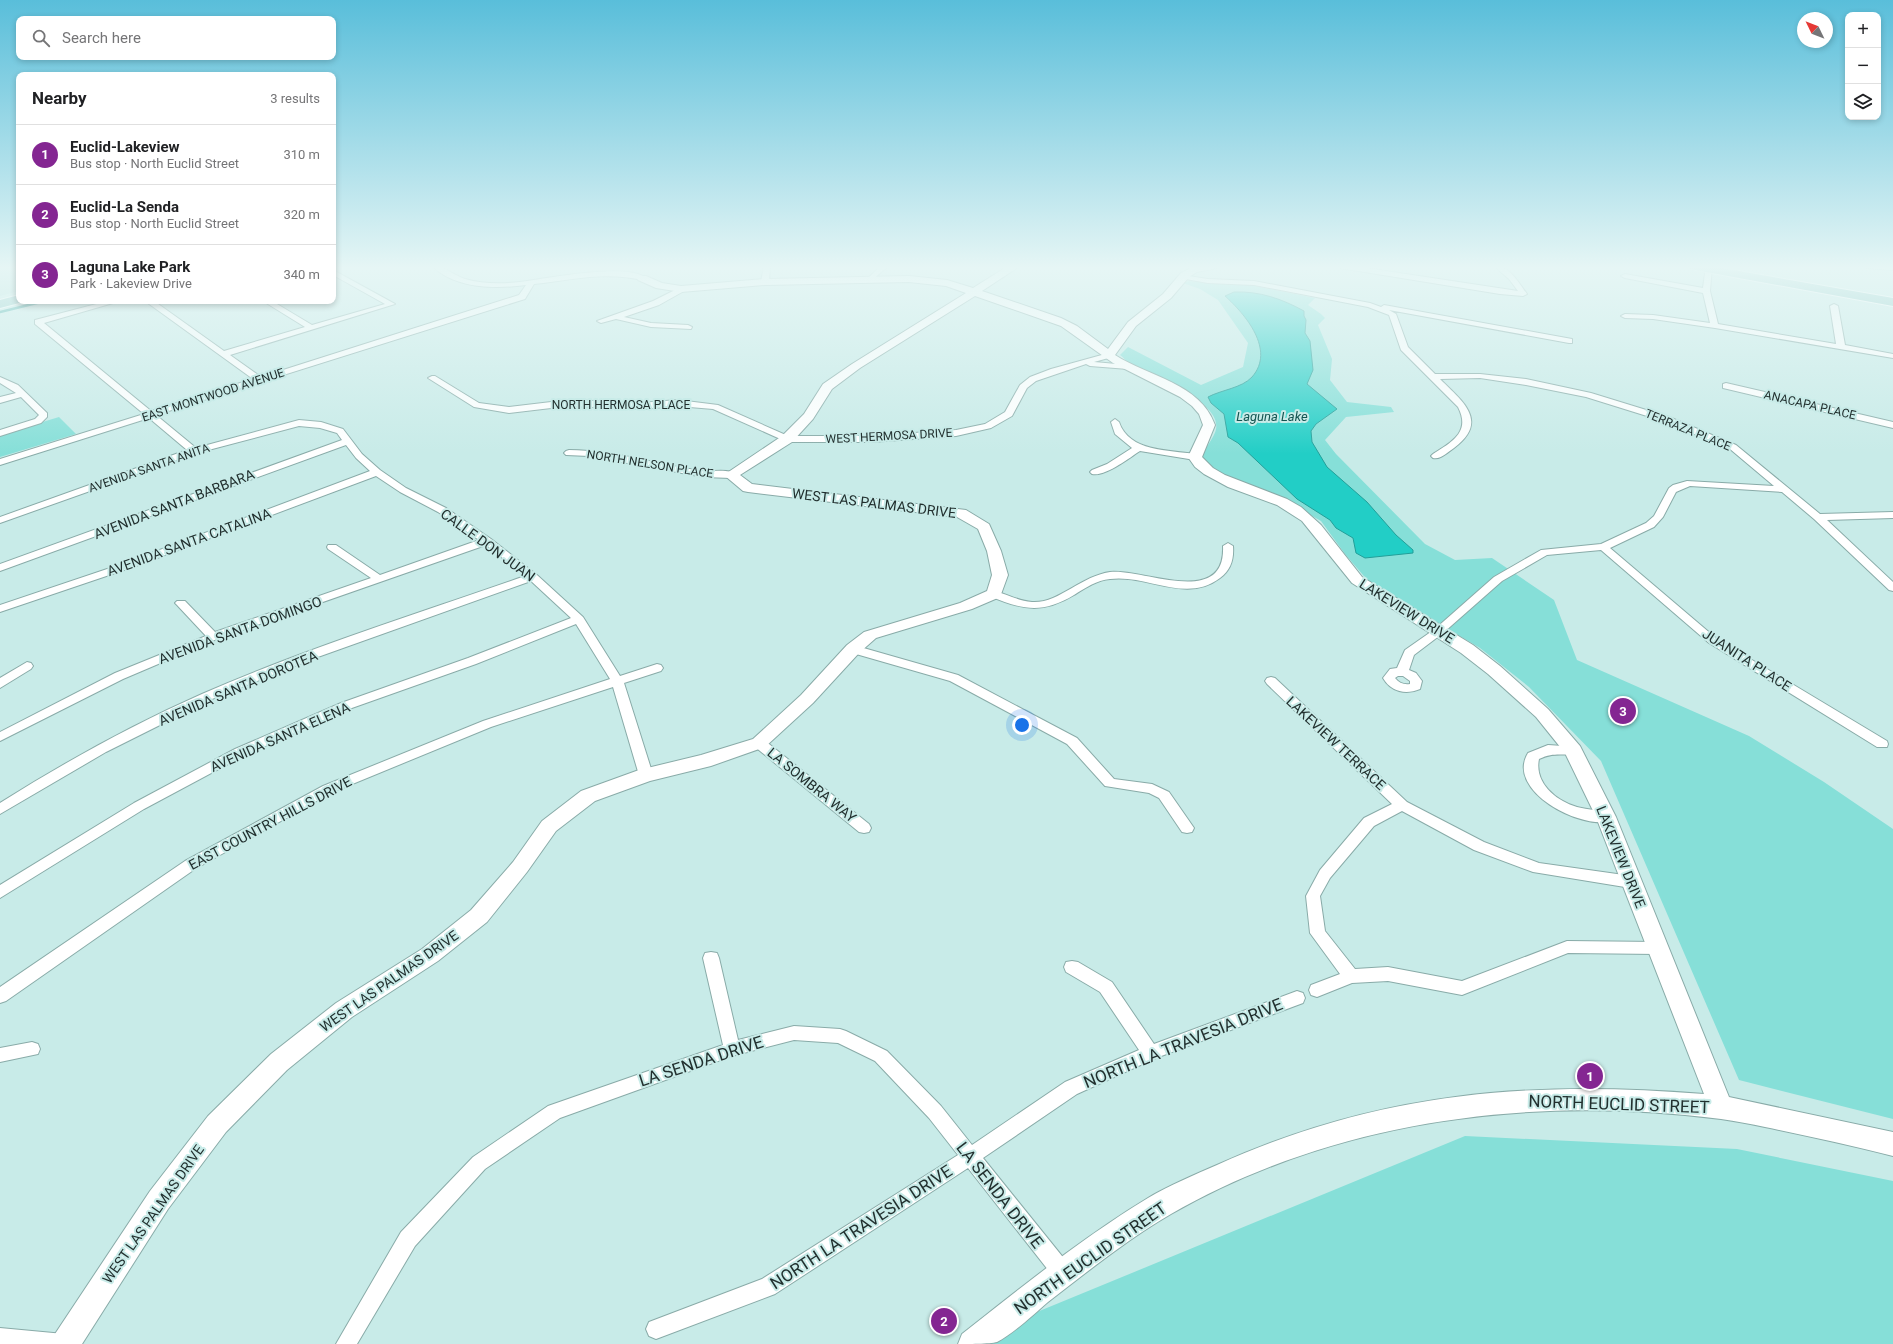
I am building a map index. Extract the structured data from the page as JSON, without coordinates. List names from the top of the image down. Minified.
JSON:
{"streets":{"street":["EAST MONTWOOD AVENUE","NORTH HERMOSA PLACE","ANACAPA PLACE","TERRAZA PLACE","WEST HERMOSA DRIVE","NORTH NELSON PLACE","AVENIDA SANTA ANITA","WEST LAS PALMAS DRIVE","AVENIDA SANTA BARBARA","AVENIDA SANTA CATALINA","CALLE DON JUAN","LAKEVIEW DRIVE","AVENIDA SANTA DOMINGO","JUANITA PLACE","AVENIDA SANTA DOROTEA","AVENIDA SANTA ELENA","LAKEVIEW TERRACE","LA SOMBRA WAY","EAST COUNTRY HILLS DRIVE","NORTH LA TRAVESIA DRIVE","LA SENDA DRIVE","NORTH EUCLID STREET"]},"crossings":[["NORTH HERMOSA PLACE","WEST HERMOSA DRIVE"],["NORTH NELSON PLACE","WEST LAS PALMAS DRIVE"],["AVENIDA SANTA ANITA","CALLE DON JUAN"],["WEST LAS PALMAS DRIVE","CALLE DON JUAN"],["WEST LAS PALMAS DRIVE","LA SOMBRA WAY"],["AVENIDA SANTA BARBARA","CALLE DON JUAN"],["AVENIDA SANTA CATALINA","CALLE DON JUAN"],["CALLE DON JUAN","AVENIDA SANTA DOMINGO"],["CALLE DON JUAN","AVENIDA SANTA DOROTEA"],["CALLE DON JUAN","AVENIDA SANTA ELENA"],["CALLE DON JUAN","EAST COUNTRY HILLS DRIVE"],["LAKEVIEW DRIVE","LAKEVIEW TERRACE"],["LAKEVIEW DRIVE","NORTH EUCLID STREET"],["NORTH LA TRAVESIA DRIVE","LA SENDA DRIVE"],["LA SENDA DRIVE","NORTH EUCLID STREET"]],"water":["Laguna Lake"],"north":"top left","page":{"map_buttons":["+","−"],"search":"Search here","heading":["Nearby","3 results"],"list":[{"mark":"1","name":"Euclid-Lakeview","note":"Bus stop · North Euclid Street","value":"310 m"},{"mark":"2","name":"Euclid-La Senda","note":"Bus stop · North Euclid Street","value":"320 m"},{"mark":"3","name":"Laguna Lake Park","note":"Park · Lakeview Drive","value":"340 m"}],"pins":["3","1","2"]}}
